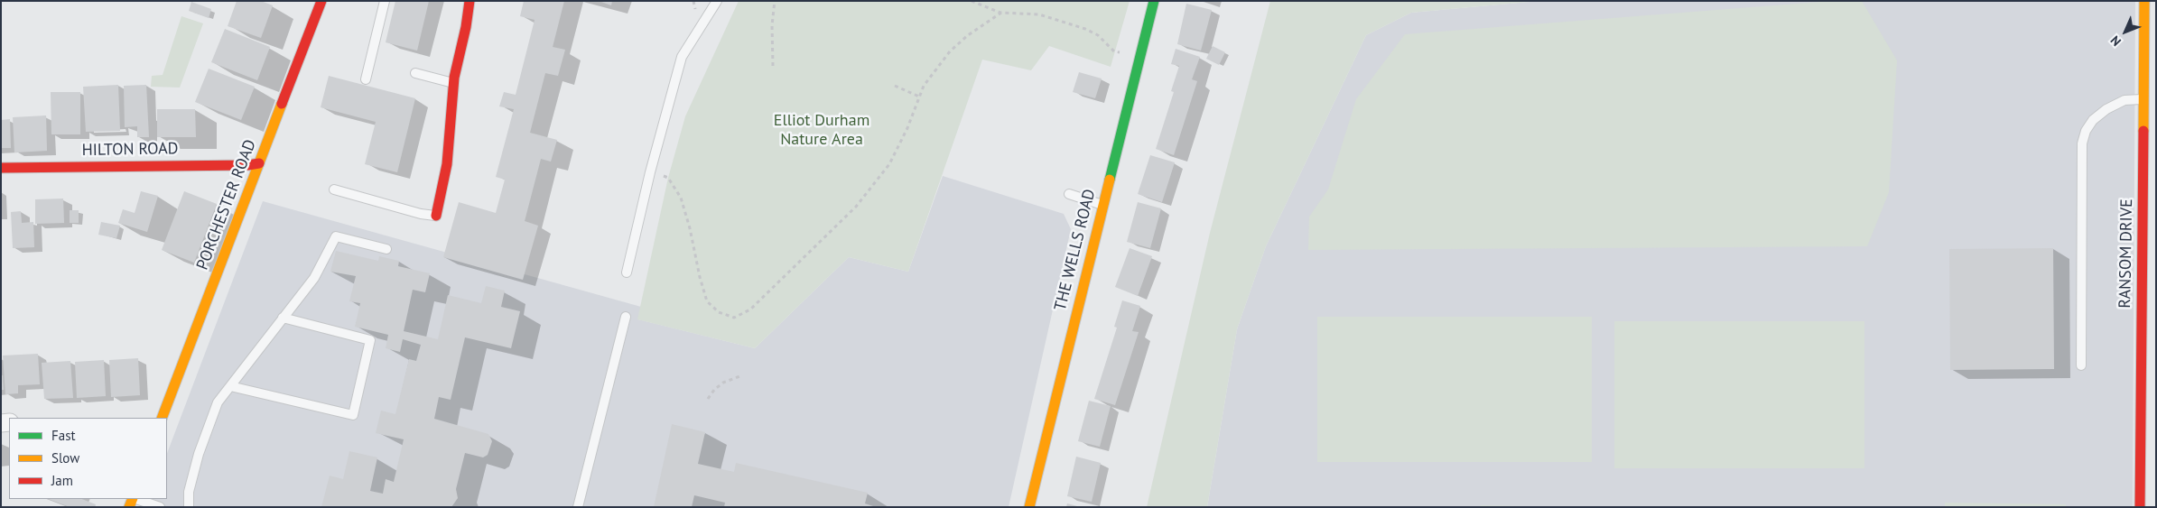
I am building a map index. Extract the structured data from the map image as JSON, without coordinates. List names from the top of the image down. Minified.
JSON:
{"streets":{"street":["HILTON ROAD","PORCHESTER ROAD","THE WELLS ROAD","RANSOM DRIVE"]},"crossings":[["HILTON ROAD","PORCHESTER ROAD"]],"parks":["Elliot Durham Nature Area"],"legend":["Fast","Slow","Jam"],"north":"bottom left"}
